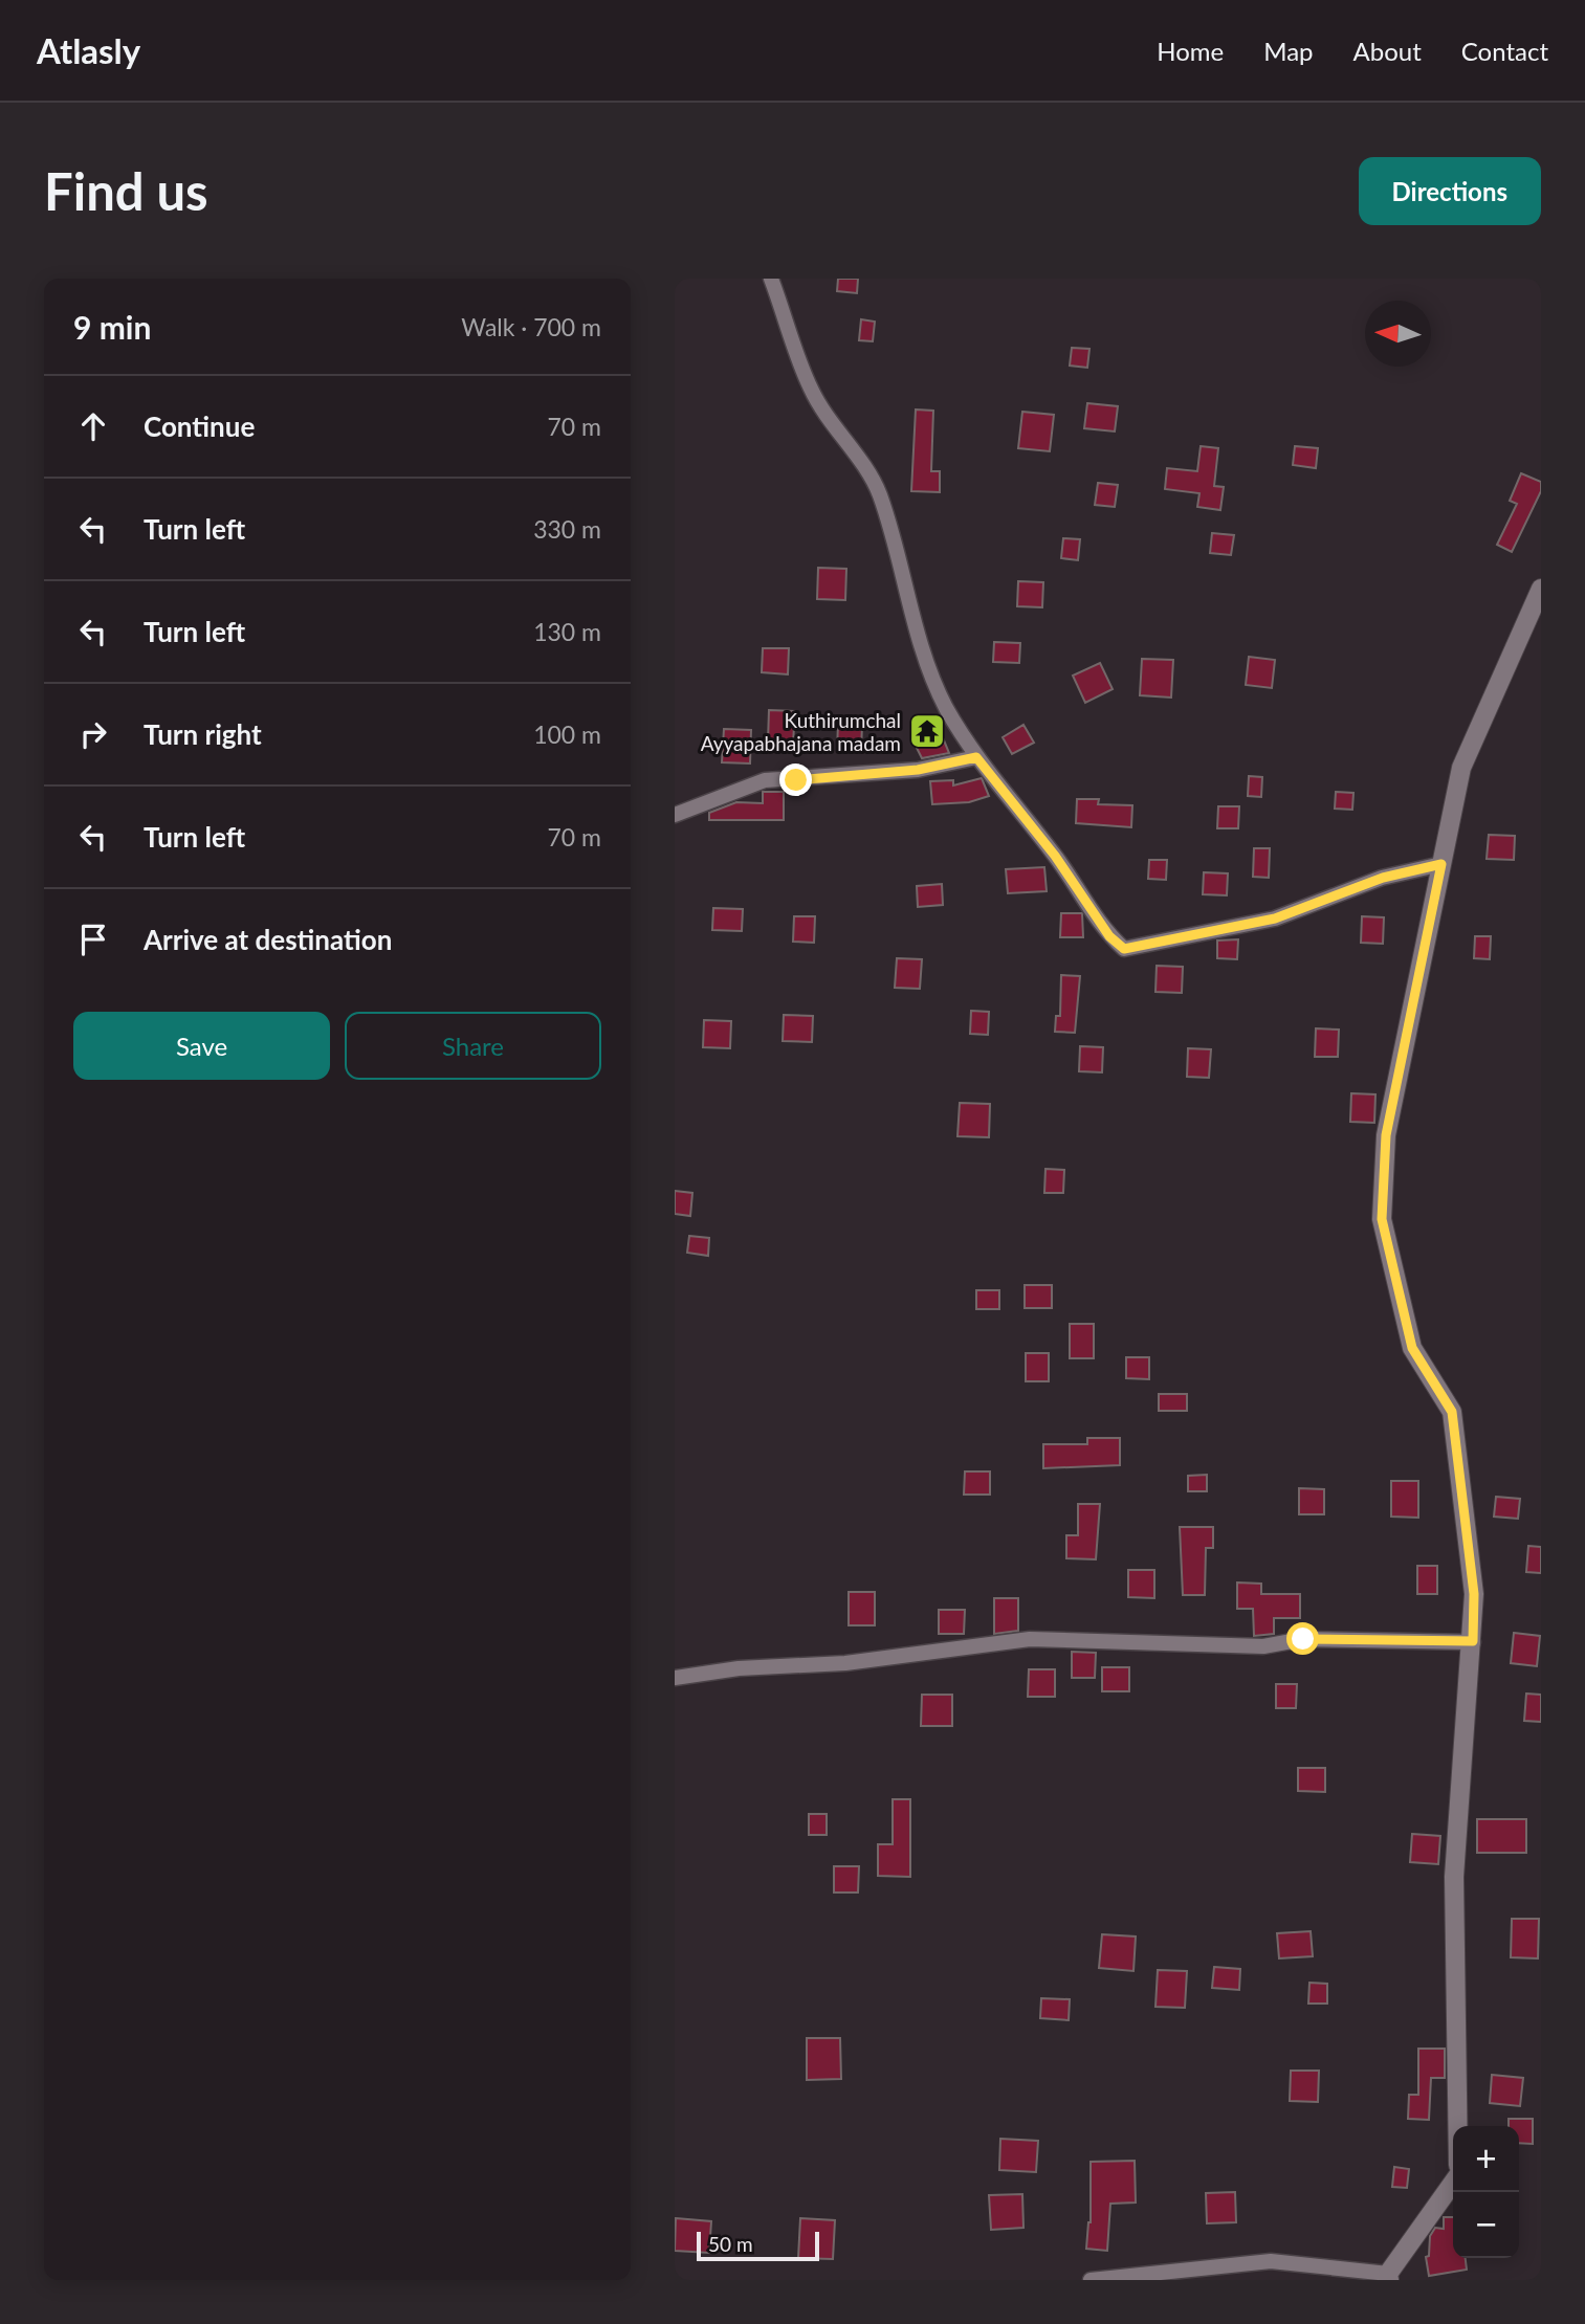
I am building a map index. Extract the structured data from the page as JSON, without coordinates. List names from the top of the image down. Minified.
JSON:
{"places":{"temple":["Kuthirumchal Ayyapabhajana madam"]},"scale_bar":"50 m","north":"left","page":{"header":"Atlasly","nav":["Home","Map","About","Contact"],"buttons":["Directions",["Save","Share"]],"title":"Find us","heading":["9 min","Walk · 700 m"],"list":[["Continue","70 m"],["Turn left","330 m"],["Turn left","130 m"],["Turn right","100 m"],["Turn left","70 m"],"Arrive at destination"],"map_buttons":["+","−"],"scale":"50 m"}}
